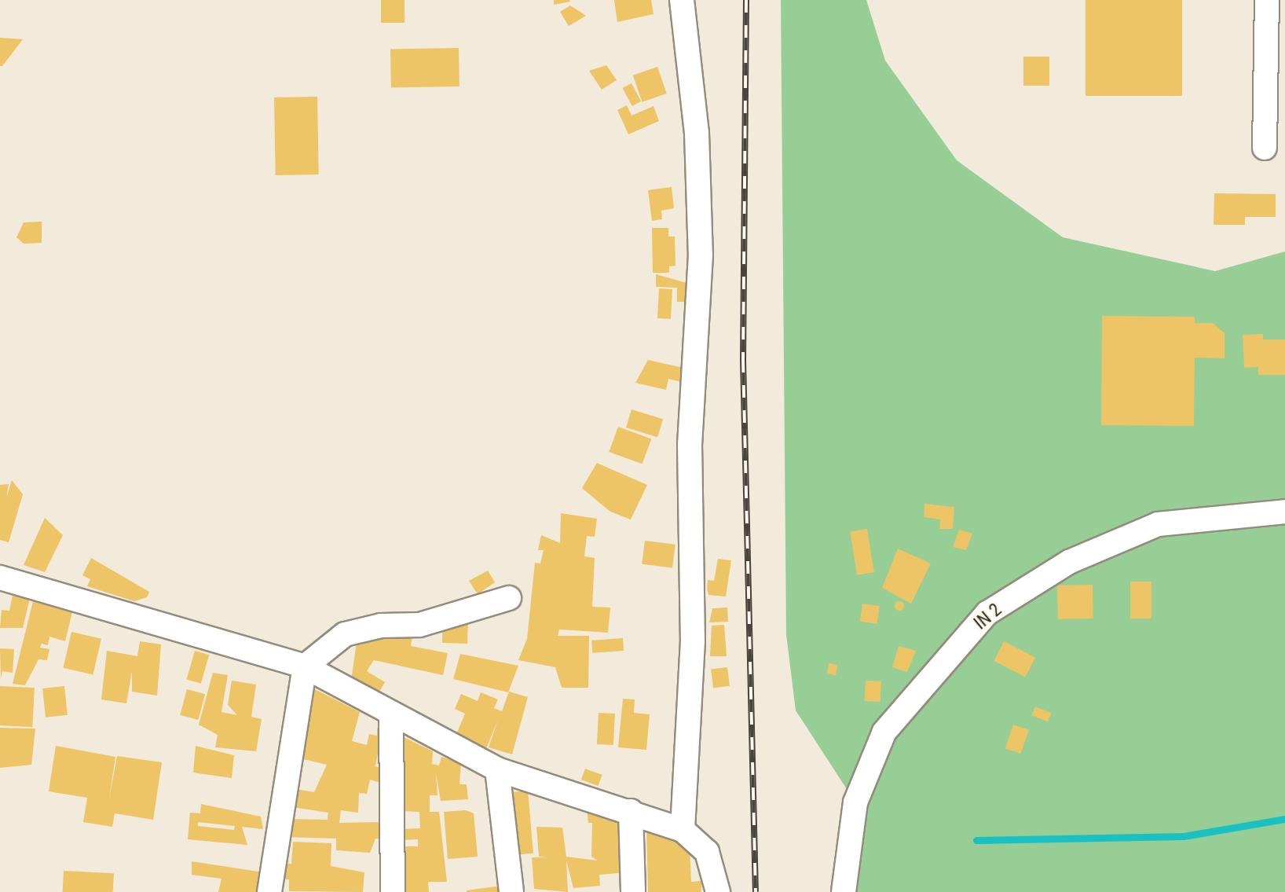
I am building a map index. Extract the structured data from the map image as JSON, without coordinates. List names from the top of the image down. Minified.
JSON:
{"streets":{"street":["IN 2"]}}
